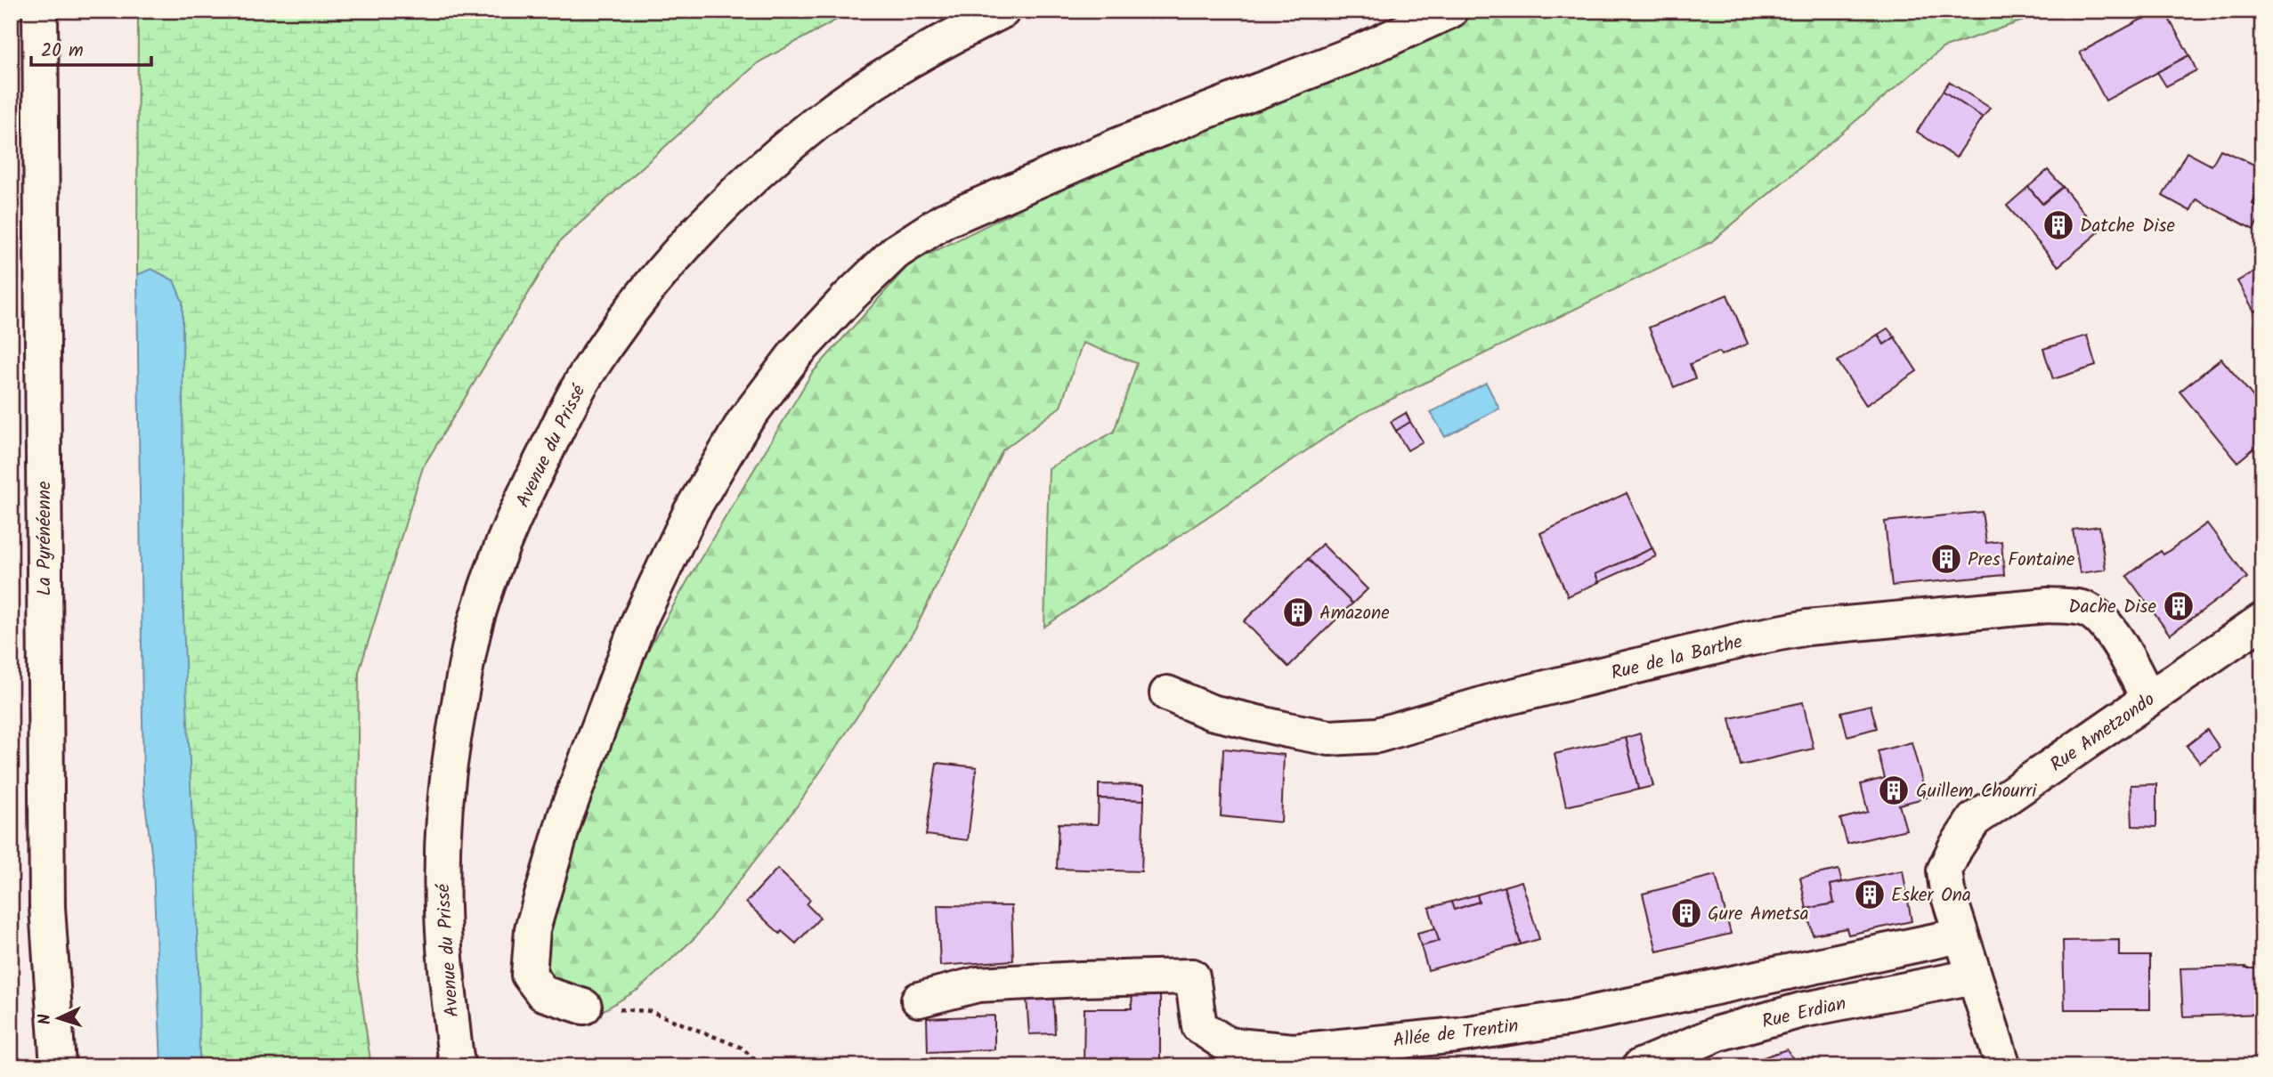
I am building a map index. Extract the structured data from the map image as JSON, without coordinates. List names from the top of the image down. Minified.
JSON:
{"streets":{"main road":["Avenue du Prissé","La Pyrénéenne","Rue de la Barthe","Rue Ametzondo","Rue Erdian","Allée de Trentin"]},"crossings":[["Rue de la Barthe","Rue Ametzondo"],["Rue Ametzondo","Rue Erdian"],["Rue Ametzondo","Allée de Trentin"]],"places":{"building":["Datche Dise","Pres Fontaine","Dache Dise","Amazone","Guillem Chourri","Esker Ona","Gure Ametsa"]},"scale_bar":"20 m","north":"left"}
